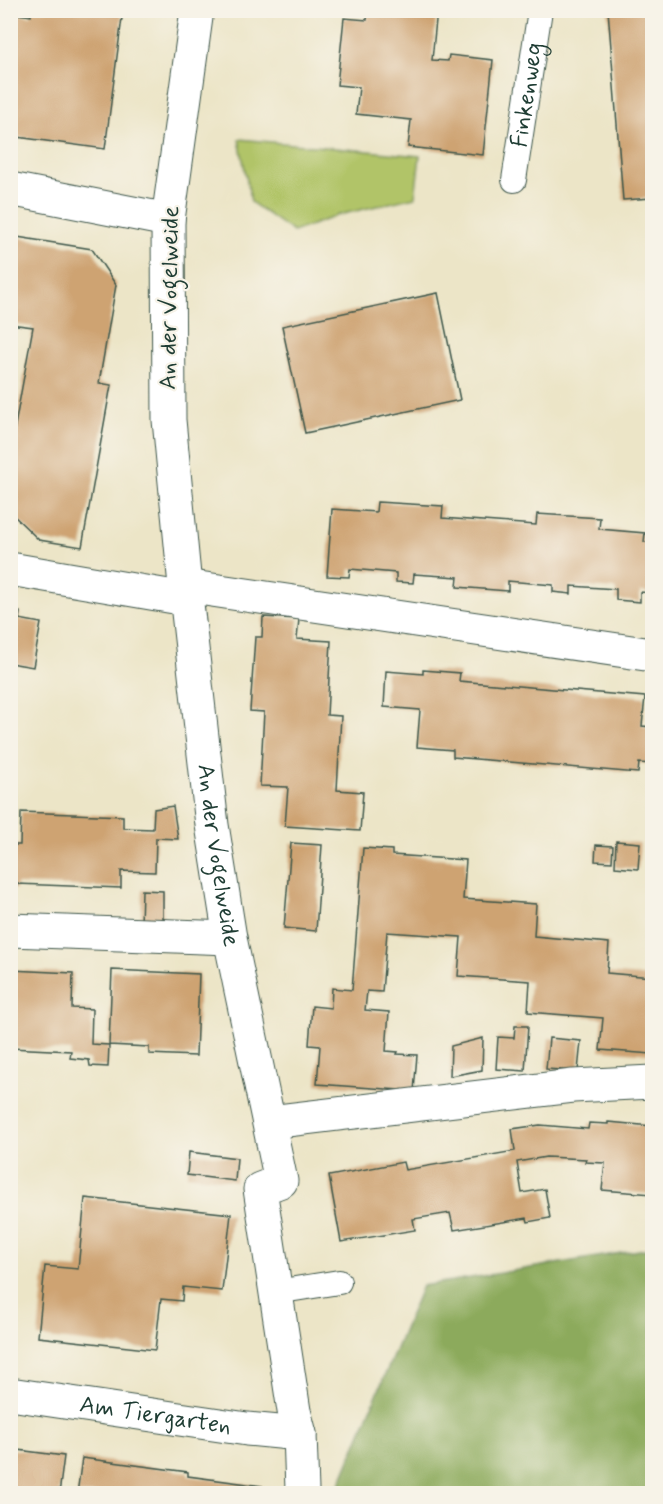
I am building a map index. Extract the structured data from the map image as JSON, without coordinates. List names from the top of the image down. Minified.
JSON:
{"streets":{"street":["An der Vogelweide","Am Tiergarten"],"lane":["Finkenweg"]},"crossings":[["An der Vogelweide","Am Tiergarten"]]}
